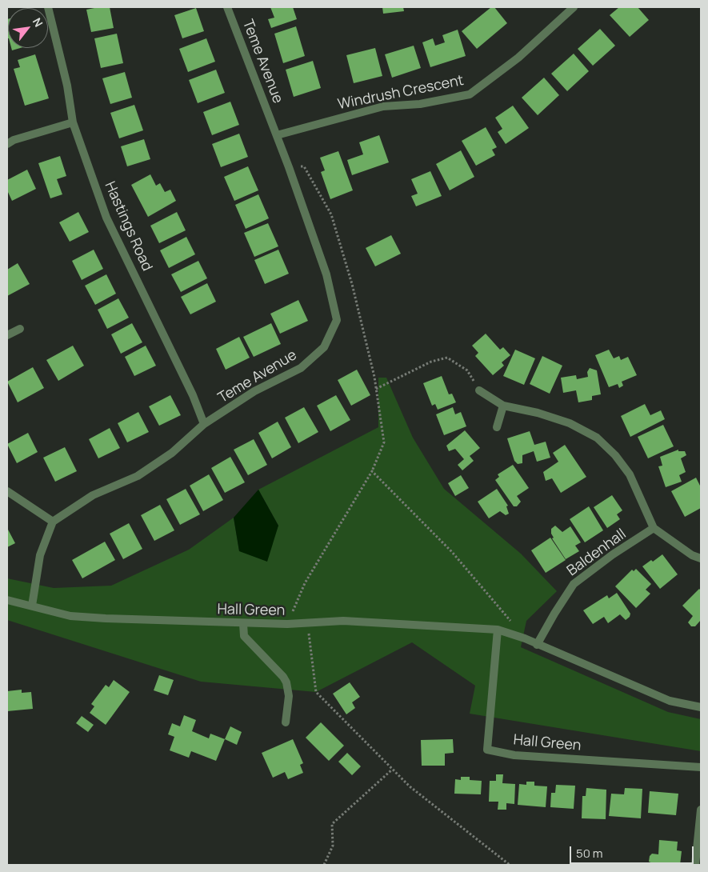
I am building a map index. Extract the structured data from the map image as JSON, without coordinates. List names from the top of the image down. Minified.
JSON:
{"streets":{"street":["Teme Avenue","Windrush Crescent","Hastings Road","Baldenhall","Hall Green"]},"crossings":[["Teme Avenue","Windrush Crescent"],["Teme Avenue","Hastings Road"],["Baldenhall","Hall Green"]],"scale_bar":"50 m","north":"top right"}
